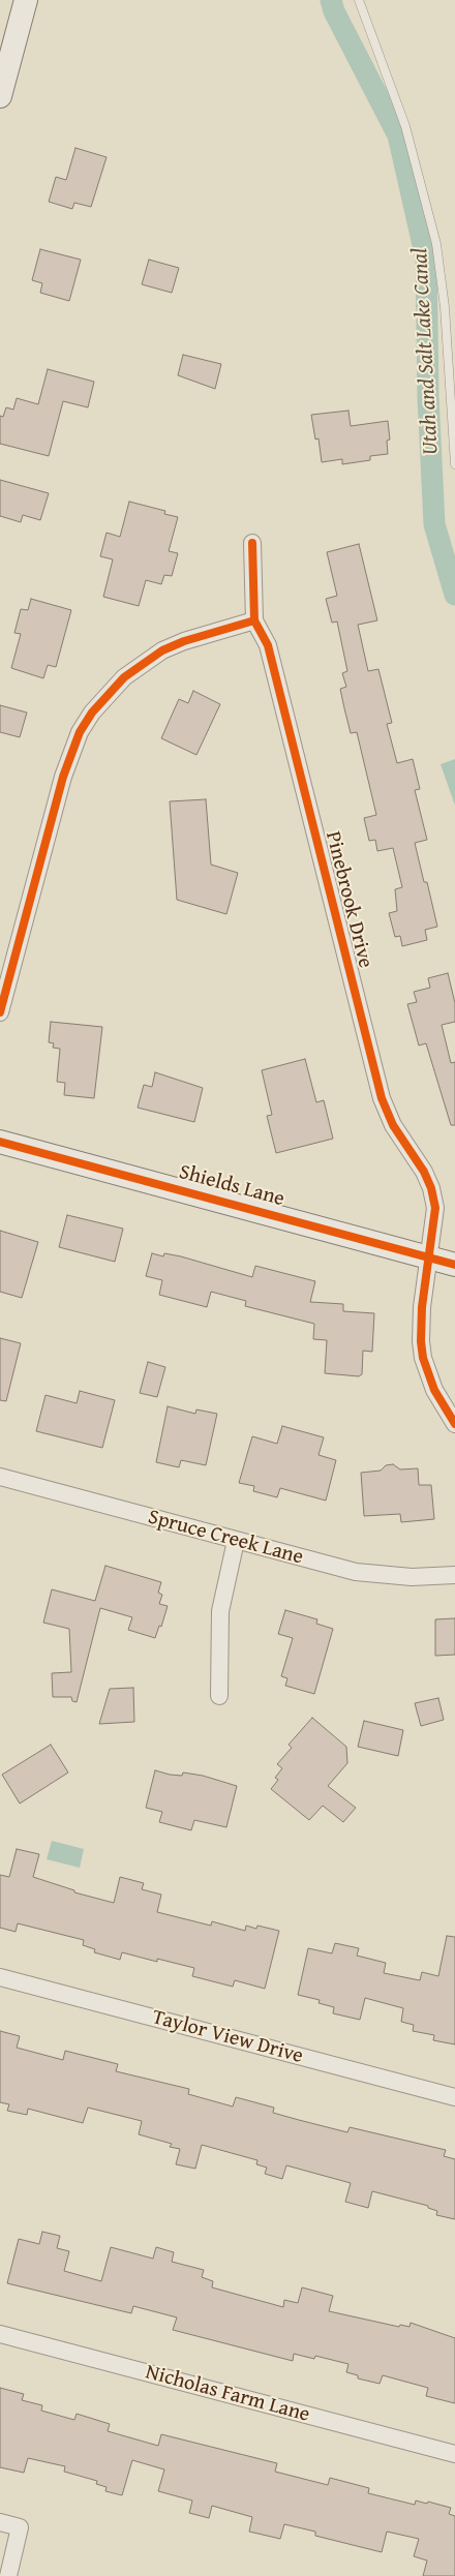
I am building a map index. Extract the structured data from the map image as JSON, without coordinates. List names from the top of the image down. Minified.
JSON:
{"streets":{"main road":["Shields Lane"],"street":["Pinebrook Drive","Spruce Creek Lane","Taylor View Drive","Nicholas Farm Lane"]},"crossings":[["Pinebrook Drive","Shields Lane"]],"water":["Utah and Salt Lake Canal"]}
